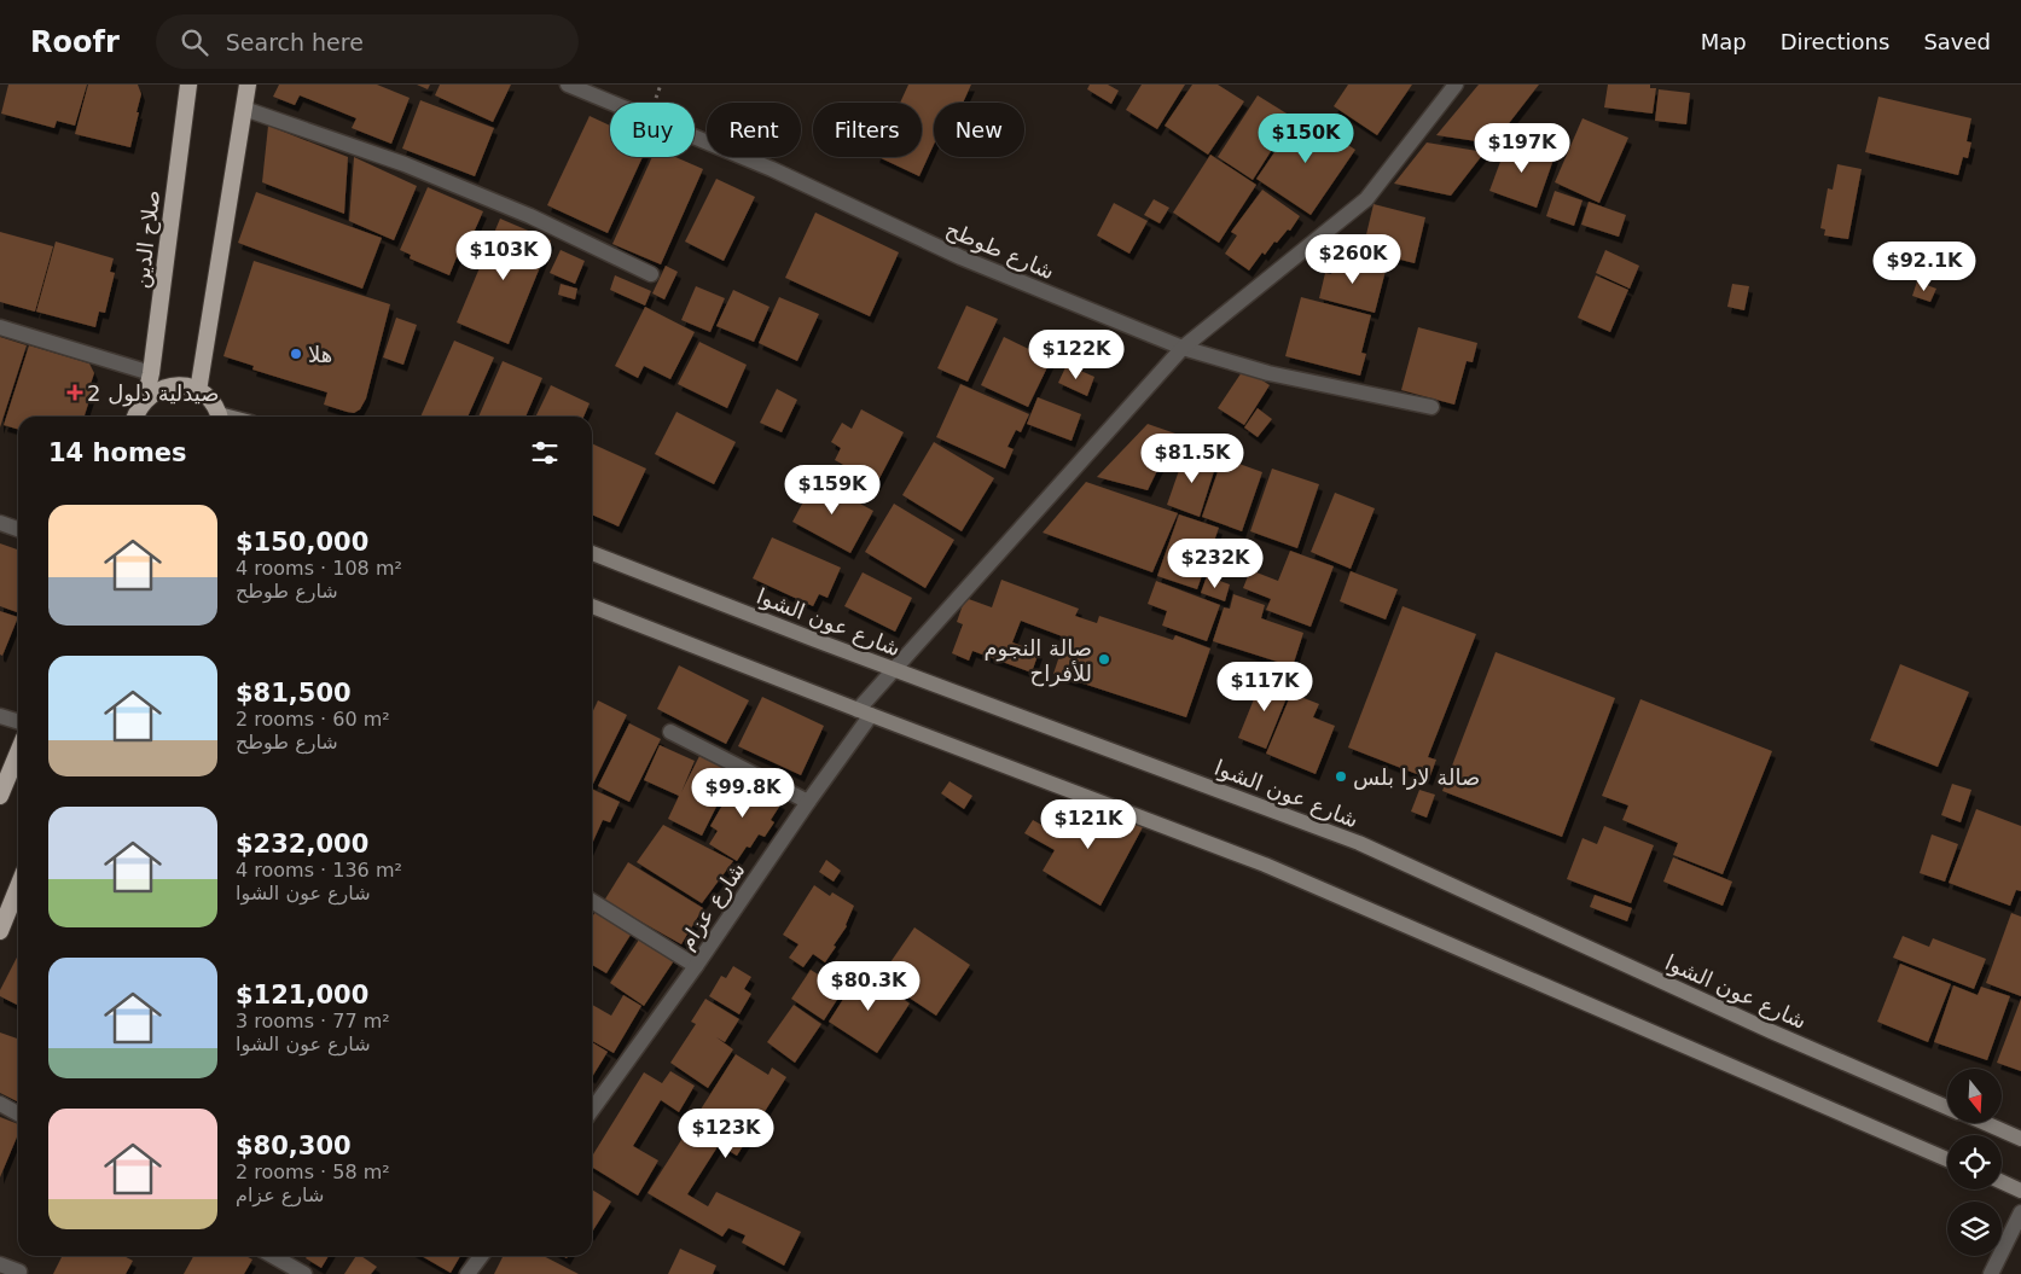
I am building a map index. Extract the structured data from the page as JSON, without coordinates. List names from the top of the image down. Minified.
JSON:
{"streets":{"highway":["صلاح الدين"],"main road":["شارع عون الشوا"],"street":["شارع طوطح","شارع عزام"]},"crossings":[["شارع طوطح","شارع عزام"],["شارع عون الشوا","شارع عزام"]],"places":{"other":["هلا","صالة النجوم للأفراح","صالة لارا بلس"],"health":["صيدلية دلول 2"]},"north":"bottom","page":{"header":"Roofr","search":"Search here","nav":["Map","Directions","Saved"],"chip":["Buy","Rent","Filters","New"],"price":["$150K","$197K","$103K","$260K","$92.1K","$122K","$81.5K","$159K","$232K","$117K","$99.8K","$121K","$80.3K","$123K"],"heading":"14 homes","list":[{"name":"$150,000","note":"4 rooms · 108 m² · شارع طوطح"},{"name":"$81,500","note":"2 rooms · 60 m² · شارع طوطح"},{"name":"$232,000","note":"4 rooms · 136 m² · شارع عون الشوا"},{"name":"$121,000","note":"3 rooms · 77 m² · شارع عون الشوا"},{"name":"$80,300","note":"2 rooms · 58 m² · شارع عزام"}]}}
